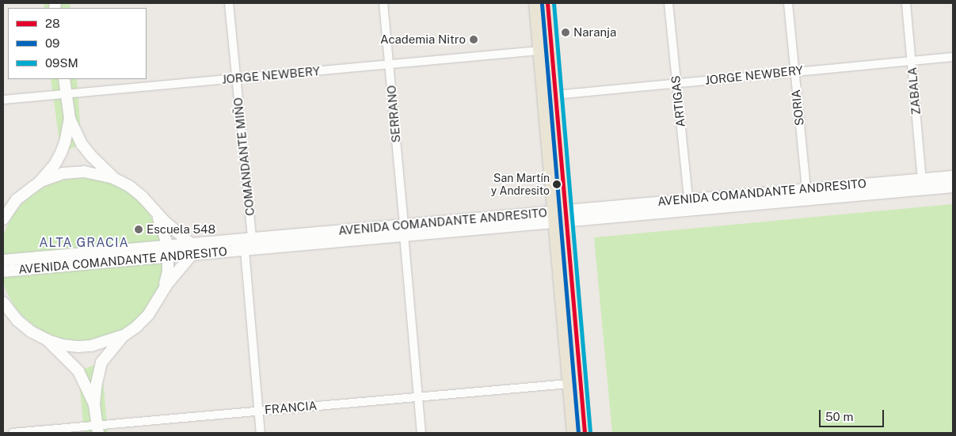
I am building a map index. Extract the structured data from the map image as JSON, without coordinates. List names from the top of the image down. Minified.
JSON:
{"streets":{"main road":["AVENIDA COMANDANTE ANDRESITO"],"street":["JORGE NEWBERY","ZABALA","ARTIGAS","SORIA","SERRANO","COMANDANTE MIÑO","FRANCIA"]},"crossings":[["JORGE NEWBERY","ZABALA"],["JORGE NEWBERY","ARTIGAS"],["JORGE NEWBERY","SORIA"],["JORGE NEWBERY","SERRANO"],["JORGE NEWBERY","COMANDANTE MIÑO"],["ZABALA","AVENIDA COMANDANTE ANDRESITO"],["ARTIGAS","AVENIDA COMANDANTE ANDRESITO"],["SORIA","AVENIDA COMANDANTE ANDRESITO"],["SERRANO","AVENIDA COMANDANTE ANDRESITO"],["SERRANO","FRANCIA"],["COMANDANTE MIÑO","AVENIDA COMANDANTE ANDRESITO"]],"districts":["ALTA GRACIA"],"places":["Naranja","Academia Nitro","San Martín y Andresito","Escuela 548"],"lines":["transit line 28","transit line 09SM","transit line 09"],"legend":["28","09","09SM"],"scale_bar":"50 m"}
